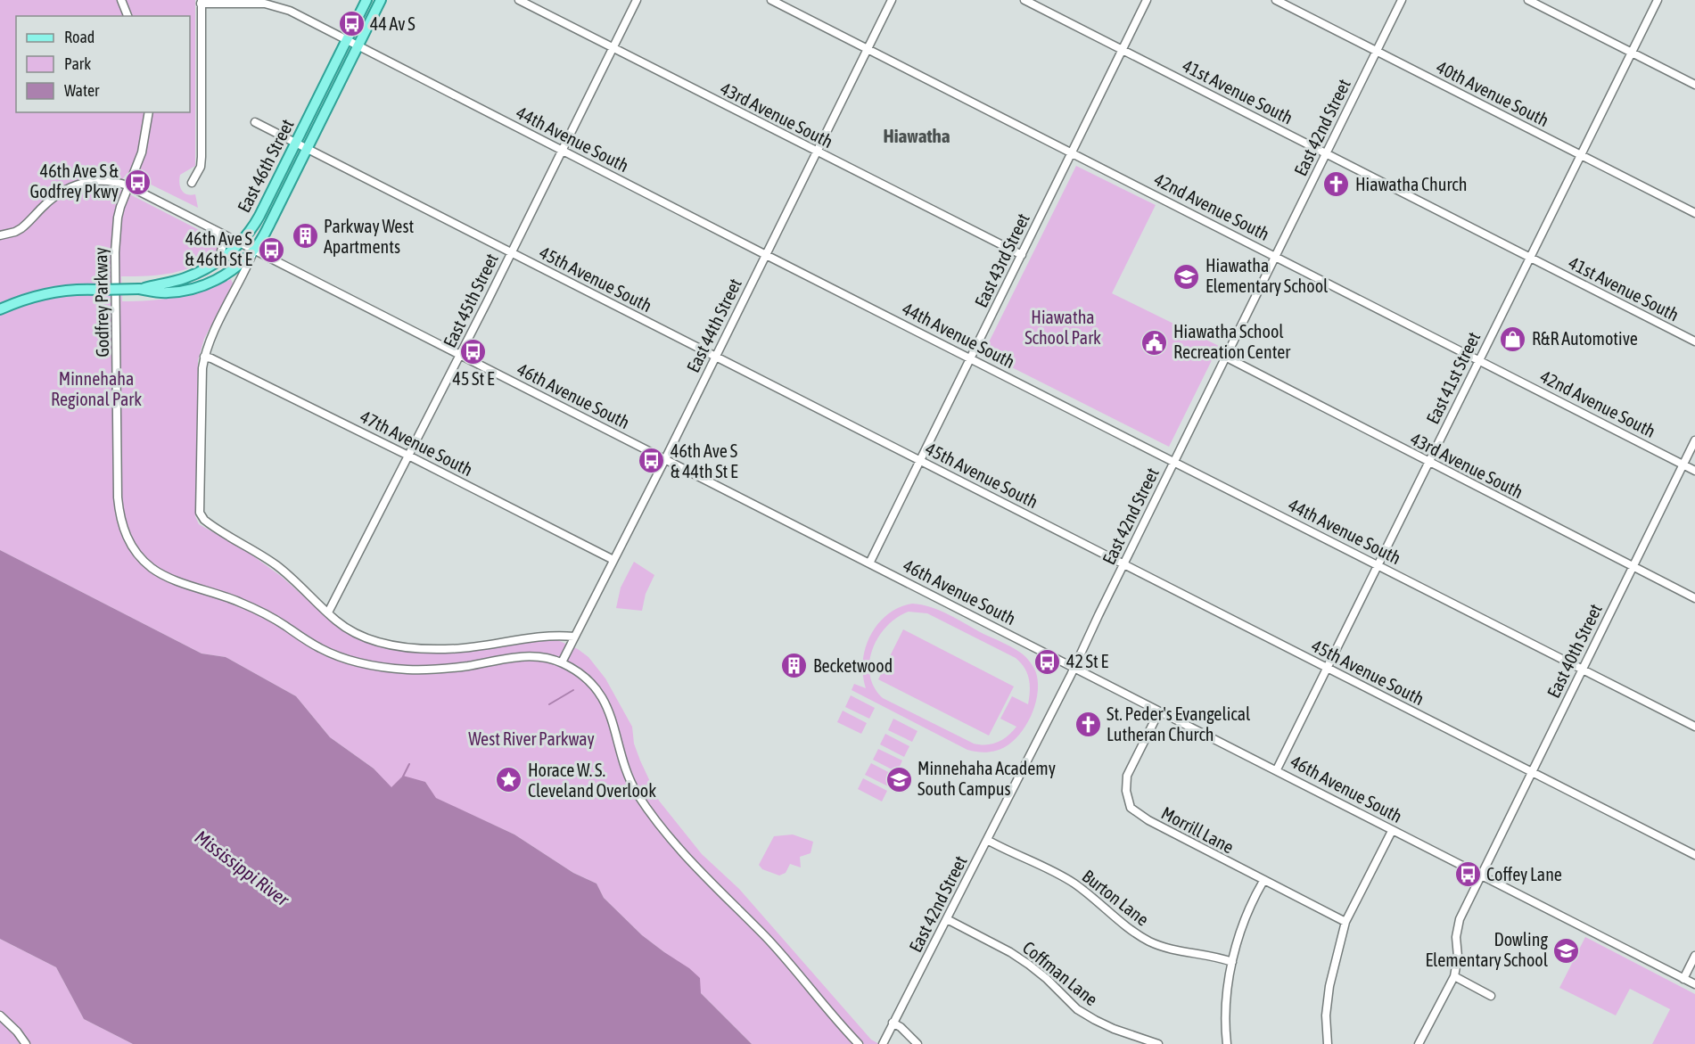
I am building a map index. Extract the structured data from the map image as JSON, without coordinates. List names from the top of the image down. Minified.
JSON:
{"streets":{"main road":["East 46th Street"],"street":["41st Avenue South","40th Avenue South","43rd Avenue South","East 42nd Street","44th Avenue South","42nd Avenue South","East 43rd Street","45th Avenue South","East 45th Street","Godfrey Parkway","East 44th Street","East 41st Street","46th Avenue South","47th Avenue South","East 40th Street","Morrill Lane","Burton Lane","Coffman Lane"]},"crossings":[["41st Avenue South","East 42nd Street"],["41st Avenue South","East 43rd Street"],["41st Avenue South","East 41st Street"],["40th Avenue South","East 42nd Street"],["40th Avenue South","East 41st Street"],["43rd Avenue South","East 42nd Street"],["43rd Avenue South","East 43rd Street"],["43rd Avenue South","East 45th Street"],["43rd Avenue South","East 44th Street"],["43rd Avenue South","East 41st Street"],["43rd Avenue South","East 40th Street"],["East 42nd Street","44th Avenue South"],["East 42nd Street","42nd Avenue South"],["East 42nd Street","45th Avenue South"],["East 42nd Street","46th Avenue South"],["East 42nd Street","Burton Lane"],["East 42nd Street","Coffman Lane"],["44th Avenue South","East 46th Street"],["44th Avenue South","East 43rd Street"],["44th Avenue South","East 45th Street"],["44th Avenue South","East 44th Street"],["44th Avenue South","East 41st Street"],["44th Avenue South","East 40th Street"],["East 46th Street","45th Avenue South"],["East 46th Street","East 45th Street"],["East 46th Street","East 44th Street"],["East 46th Street","46th Avenue South"],["East 46th Street","47th Avenue South"],["42nd Avenue South","East 43rd Street"],["42nd Avenue South","East 44th Street"],["42nd Avenue South","East 41st Street"],["42nd Avenue South","East 40th Street"],["East 43rd Street","45th Avenue South"],["East 43rd Street","46th Avenue South"],["45th Avenue South","East 45th Street"],["45th Avenue South","East 44th Street"],["45th Avenue South","East 41st Street"],["45th Avenue South","East 40th Street"],["East 45th Street","46th Avenue South"],["East 45th Street","47th Avenue South"],["Godfrey Parkway","East 44th Street"],["Godfrey Parkway","46th Avenue South"],["East 44th Street","46th Avenue South"],["East 44th Street","47th Avenue South"],["East 41st Street","46th Avenue South"],["46th Avenue South","East 40th Street"],["46th Avenue South","Morrill Lane"]],"districts":["Hiawatha"],"water":["Mississippi River"],"parks":["Hiawatha School Park","Minnehaha Regional Park","West River Parkway"],"places":{"bus stop":["44 Av S","46th Ave S & Godfrey Pkwy","46th Ave S & 46th St E","45 St E","46th Ave S & 44th St E","42 St E","Coffey Lane"],"church":["Hiawatha Church","St. Peder's Evangelical Lutheran Church"],"building":["Parkway West Apartments","Becketwood"],"school or university":["Hiawatha Elementary School","Minnehaha Academy South Campus","Dowling Elementary School"],"shop":["R&R Automotive"],"public building":["Hiawatha School Recreation Center"],"place":["Horace W. S. Cleveland Overlook"]},"legend":["Road","Park","Water"]}
